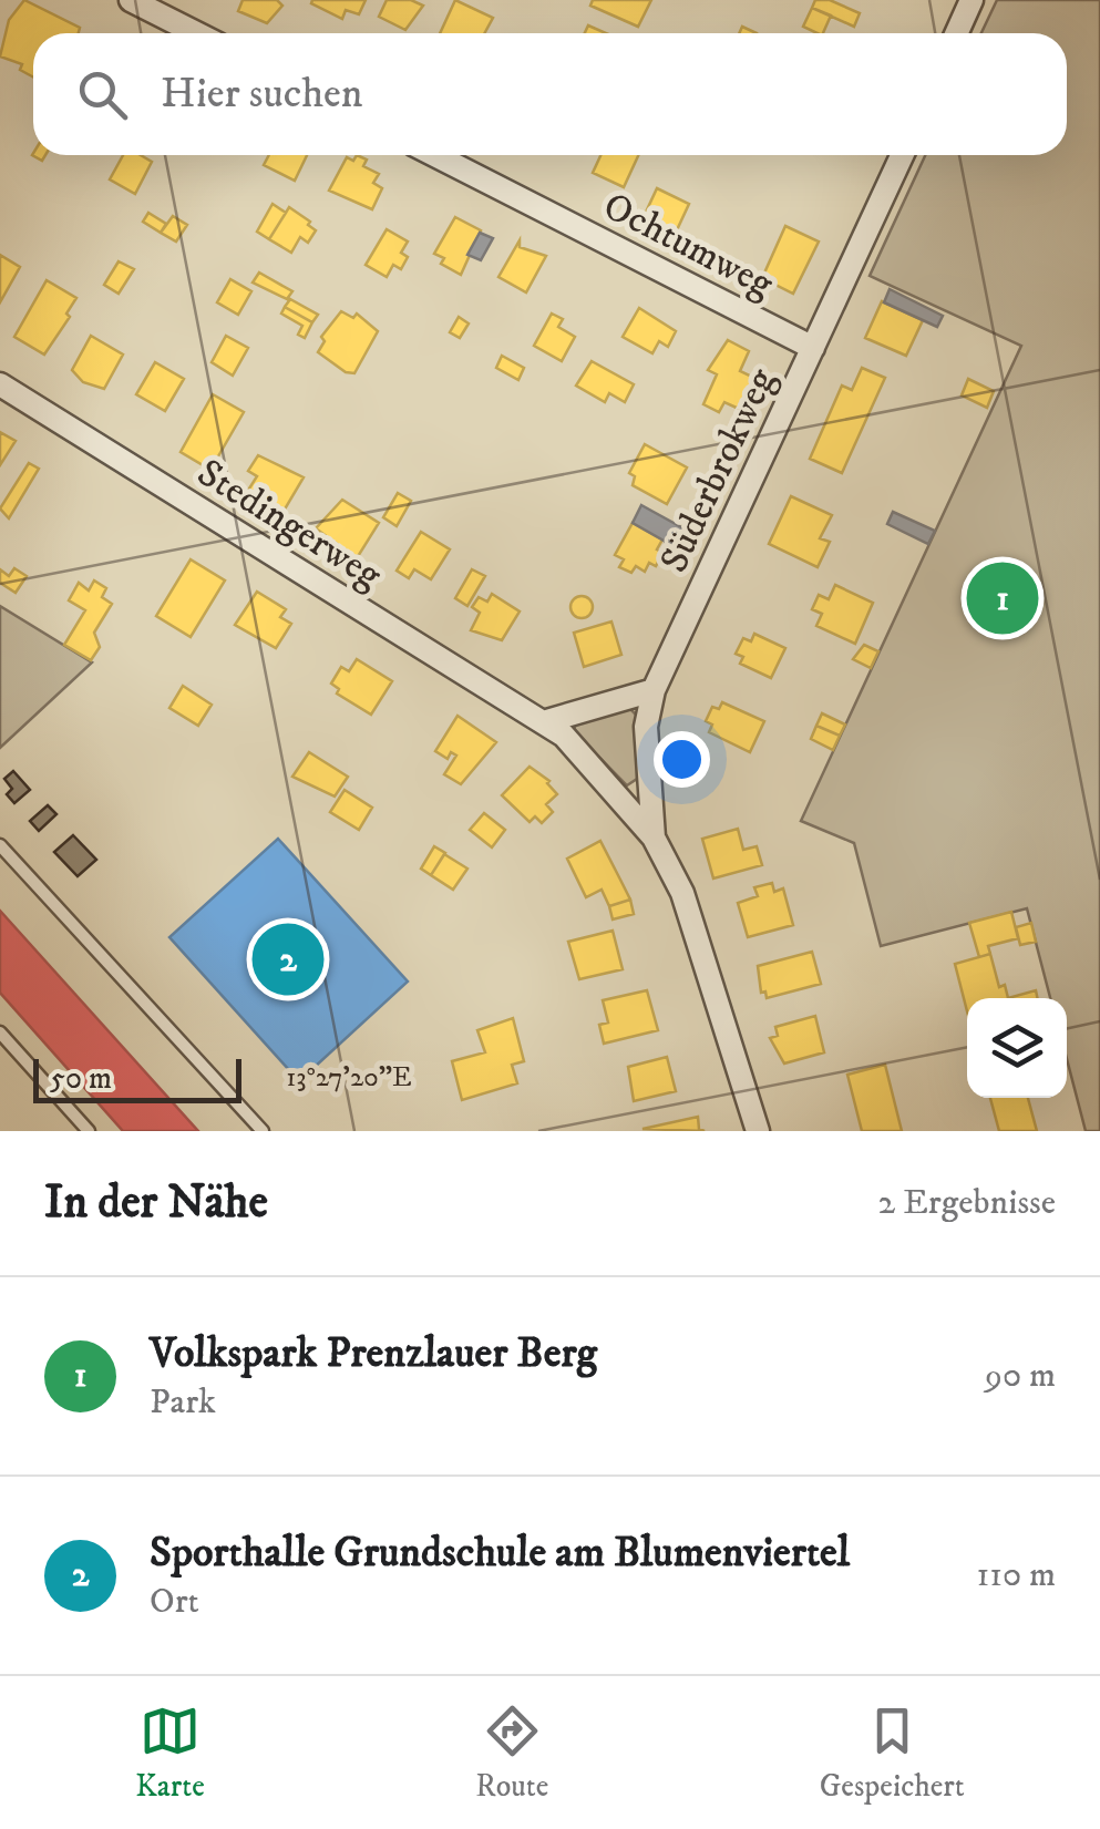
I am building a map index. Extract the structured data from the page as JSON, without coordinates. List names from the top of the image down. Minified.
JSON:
{"streets":{"street":["Ochtumweg","Süderbrokweg","Stedingerweg"]},"crossings":[["Ochtumweg","Süderbrokweg"],["Süderbrokweg","Stedingerweg"]],"scale_bar":"50 m","page":{"search":"Hier suchen","pins":["1","2"],"scale":"50 m","heading":["In der Nähe","2 Ergebnisse"],"list":[{"mark":"1","name":"Volkspark Prenzlauer Berg","note":"Park","value":"90 m"},{"mark":"2","name":"Sporthalle Grundschule am Blumenviertel","note":"Ort","value":"110 m"}],"nav":["Karte","Route","Gespeichert"]},"coordinates":["13°27'20\"E"]}
